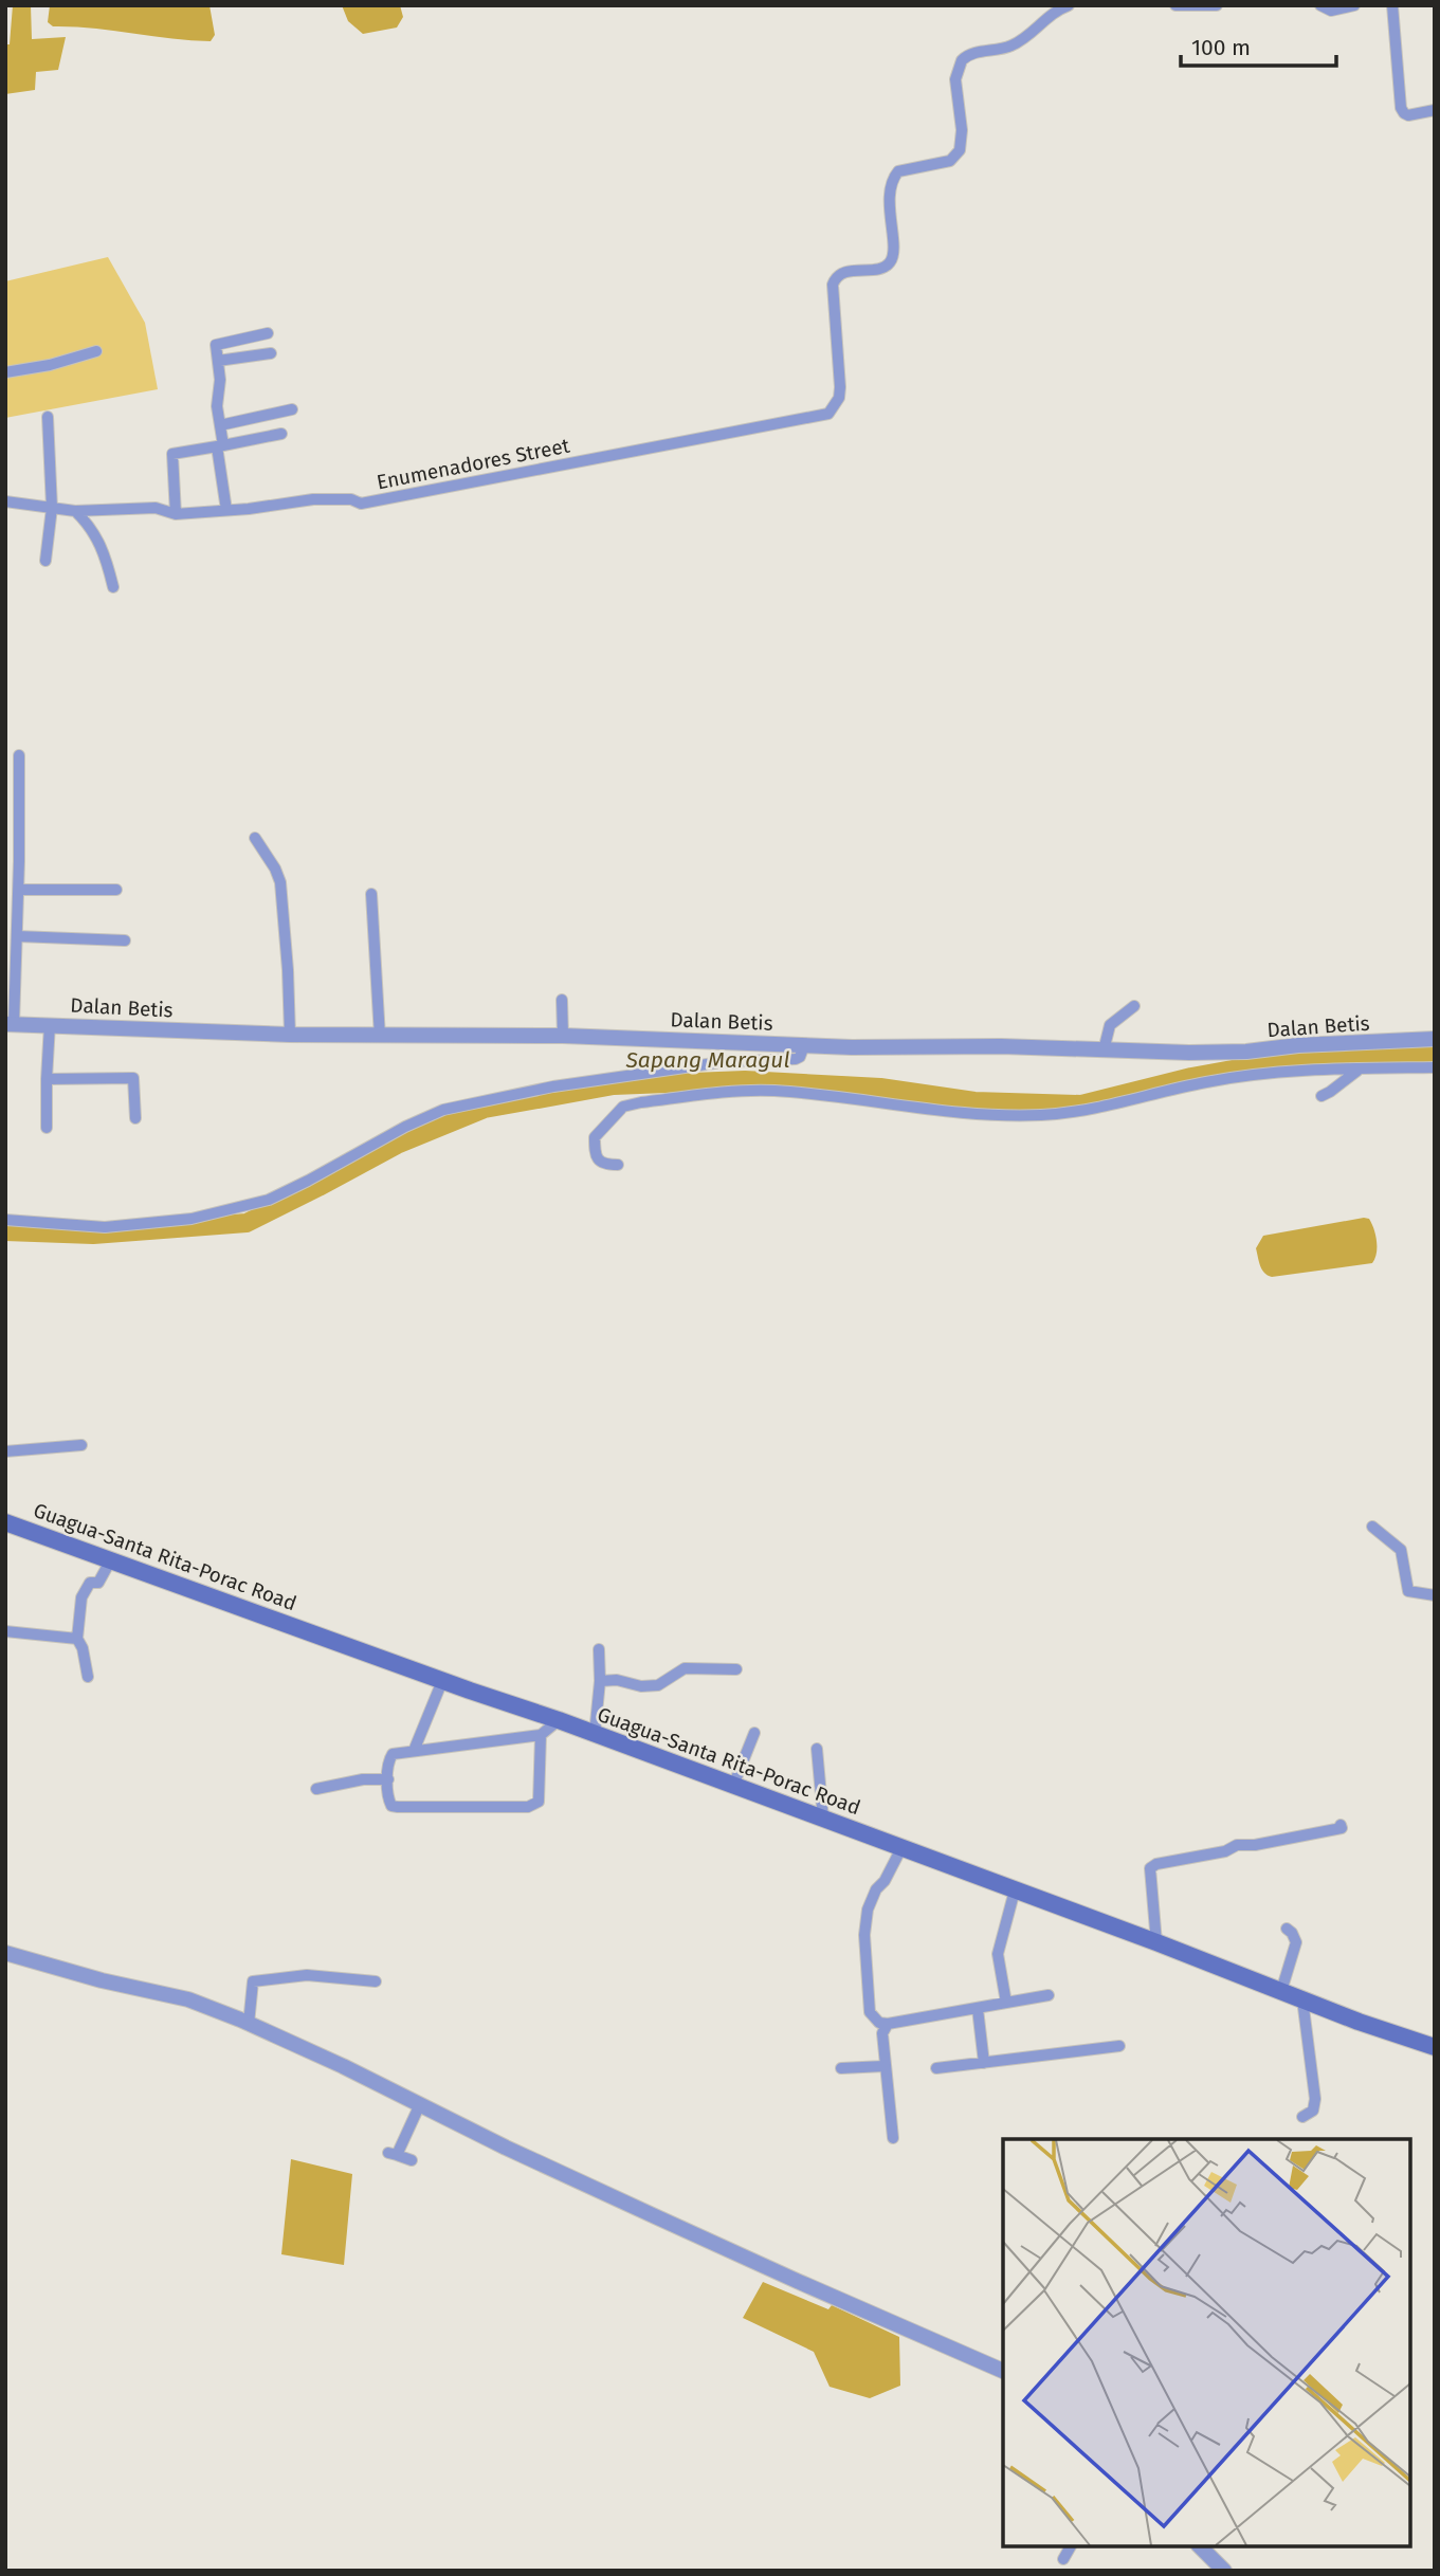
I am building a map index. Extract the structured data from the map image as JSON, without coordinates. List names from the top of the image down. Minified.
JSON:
{"streets":{"main road":["Guagua-Santa Rita-Porac Road"],"street":["Enumenadores Street","Dalan Betis"]},"water":["Sapang Maragul"],"scale_bar":"100 m"}
